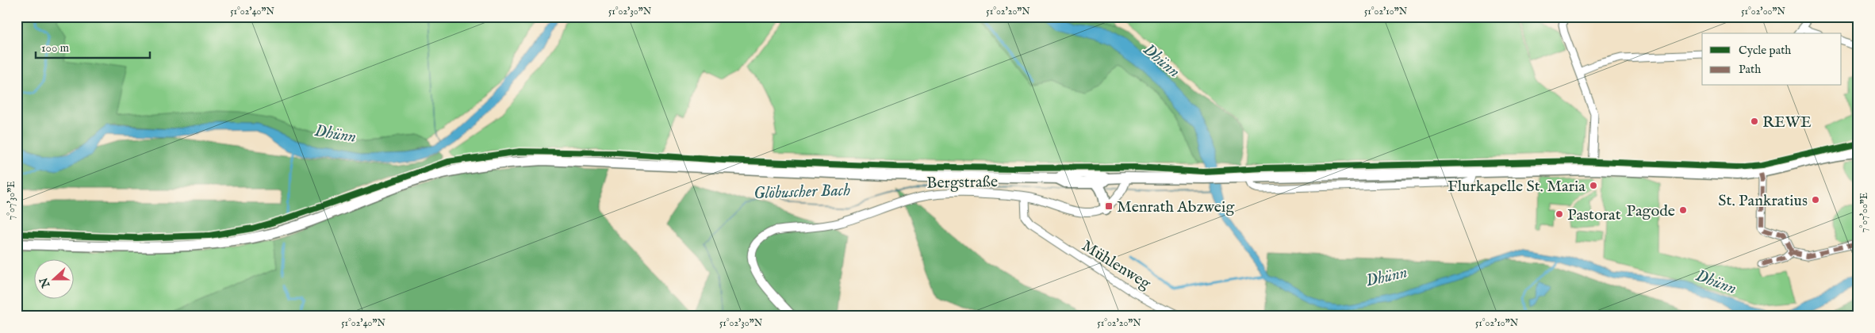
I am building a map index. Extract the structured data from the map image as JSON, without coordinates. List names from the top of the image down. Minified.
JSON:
{"streets":{"street":["Bergstraße","Mühlenweg"]},"crossings":[["Bergstraße","Mühlenweg"]],"water":["Dhünn","Glöbuscher Bach"],"places":{"other":["REWE","Flurkapelle St. Maria","St. Pankratius","Pagode","Pastorat"],"transit":["Menrath Abzweig"]},"legend":["Cycle path","Path"],"scale_bar":"100 m","north":"left","coordinates":["51°02'40\"N","51°02'30\"N","51°02'20\"N","51°02'10\"N","51°02'00\"N","7°07'30\"E","7°07'00\"E"]}
